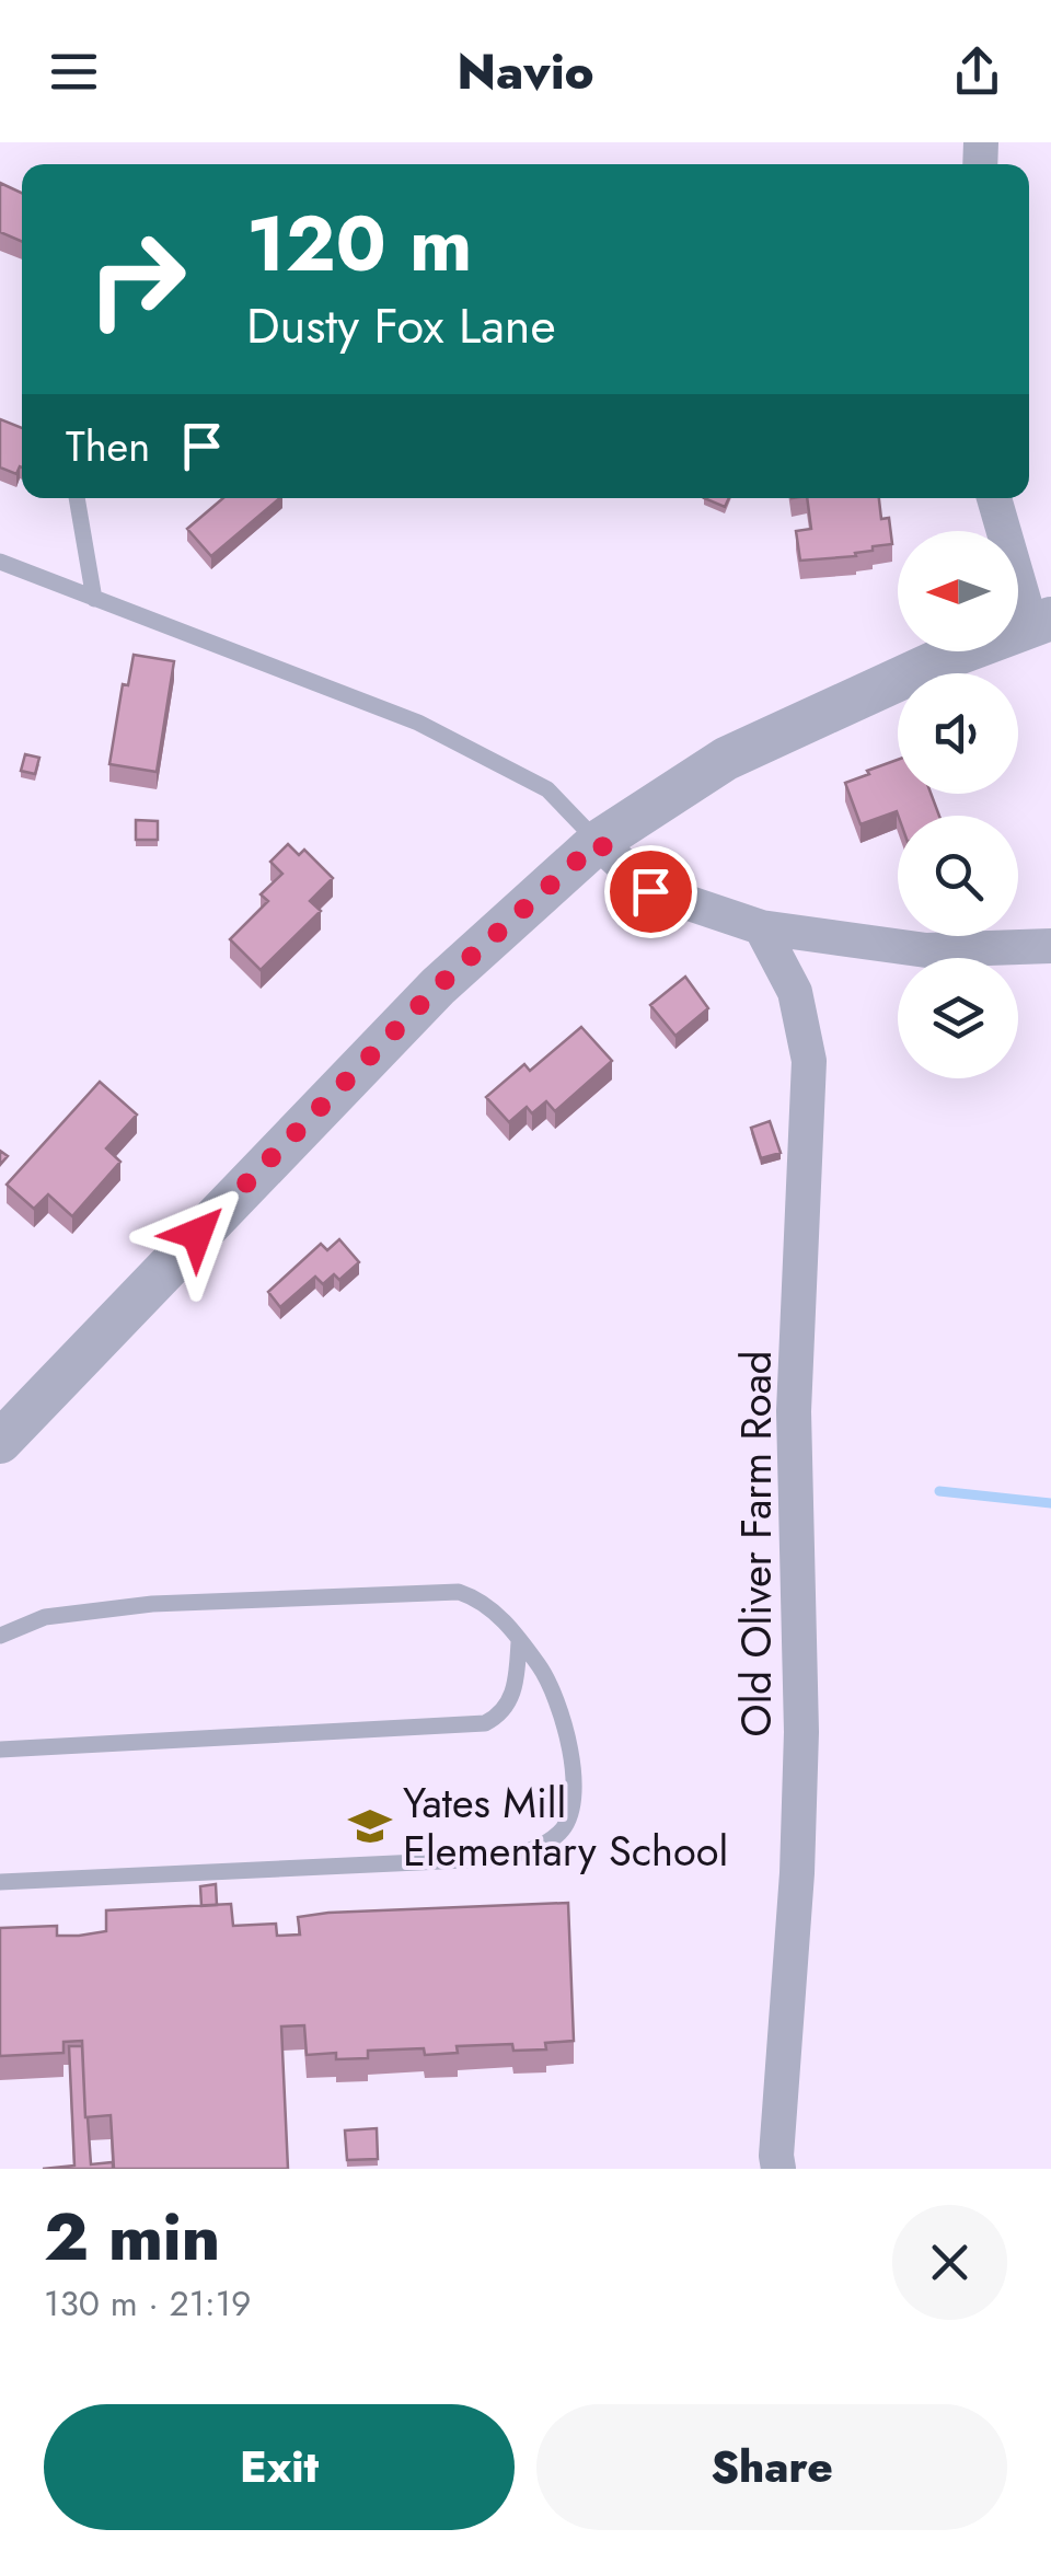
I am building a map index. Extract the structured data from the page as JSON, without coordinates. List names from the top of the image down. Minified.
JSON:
{"streets":{"street":["Old Oliver Farm Road"]},"places":{"school or university":["Yates Mill Elementary School"]},"north":"left","page":{"header":"Navio","turn":["120 m","Dusty Fox Lane"],"then":"Then","heading":["2 min","130 m · 21:19"],"buttons":["Exit","Share"]}}
